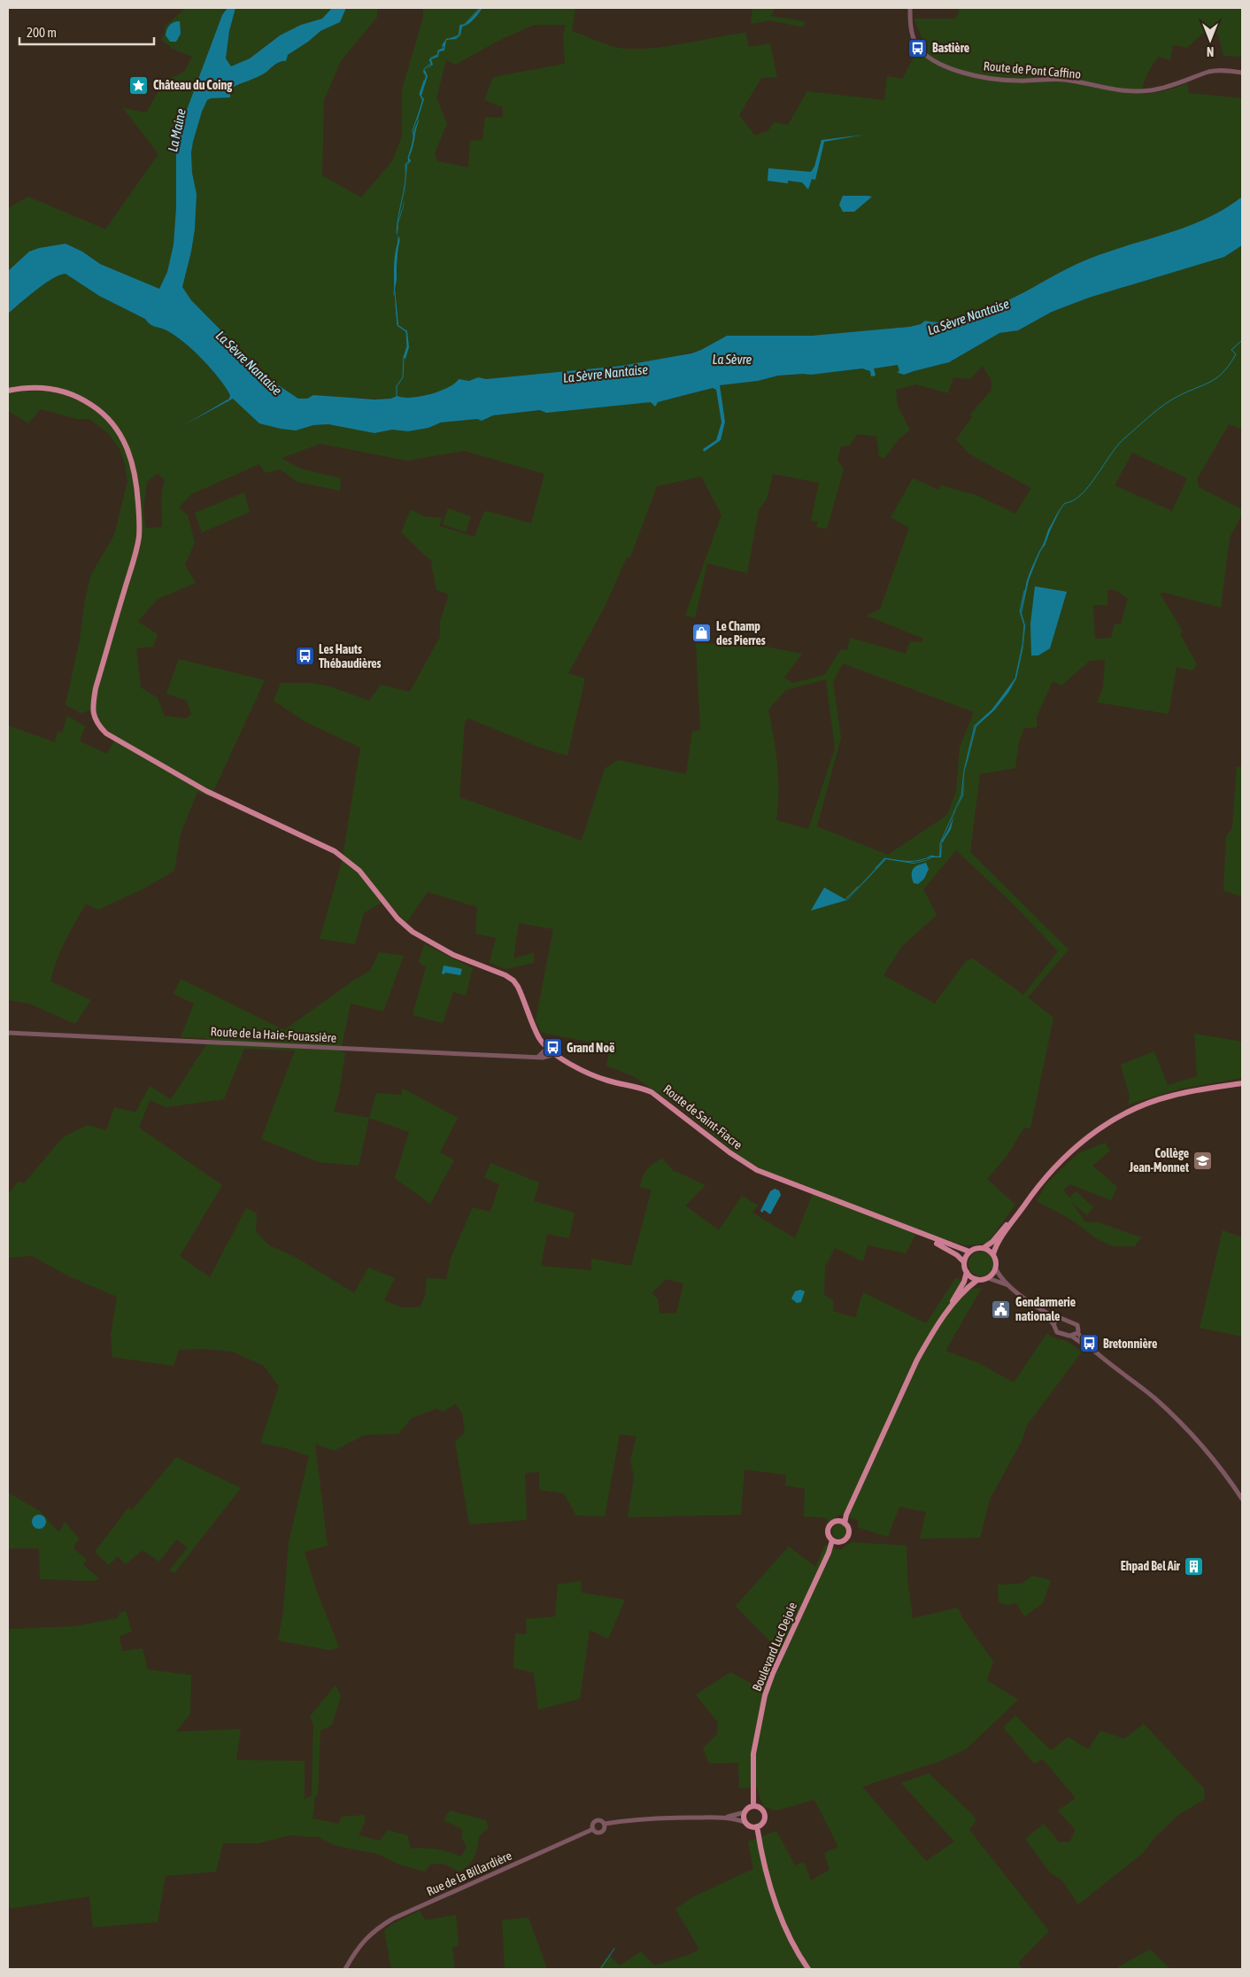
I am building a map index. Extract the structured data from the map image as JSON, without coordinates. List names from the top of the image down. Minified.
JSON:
{"streets":{"main road":["Route de Saint-Fiacre","Boulevard Luc Dejoie"],"street":["Route de Pont Caffino","Route de la Haie-Fouassière","Rue de la Billardière"]},"crossings":[["Route de la Haie-Fouassière","Route de Saint-Fiacre"]],"water":["La Maine","La Sèvre Nantaise","La Sèvre"],"places":{"bus stop":["Bastière","Les Hauts Thébaudières","Grand Noë","Bretonnière"],"place":["Château du Coing"],"shop":["Le Champ des Pierres"],"school or university":["Collège Jean-Monnet"],"public building":["Gendarmerie nationale"],"building":["Ehpad Bel Air"]},"scale_bar":"200 m","north":"bottom"}
